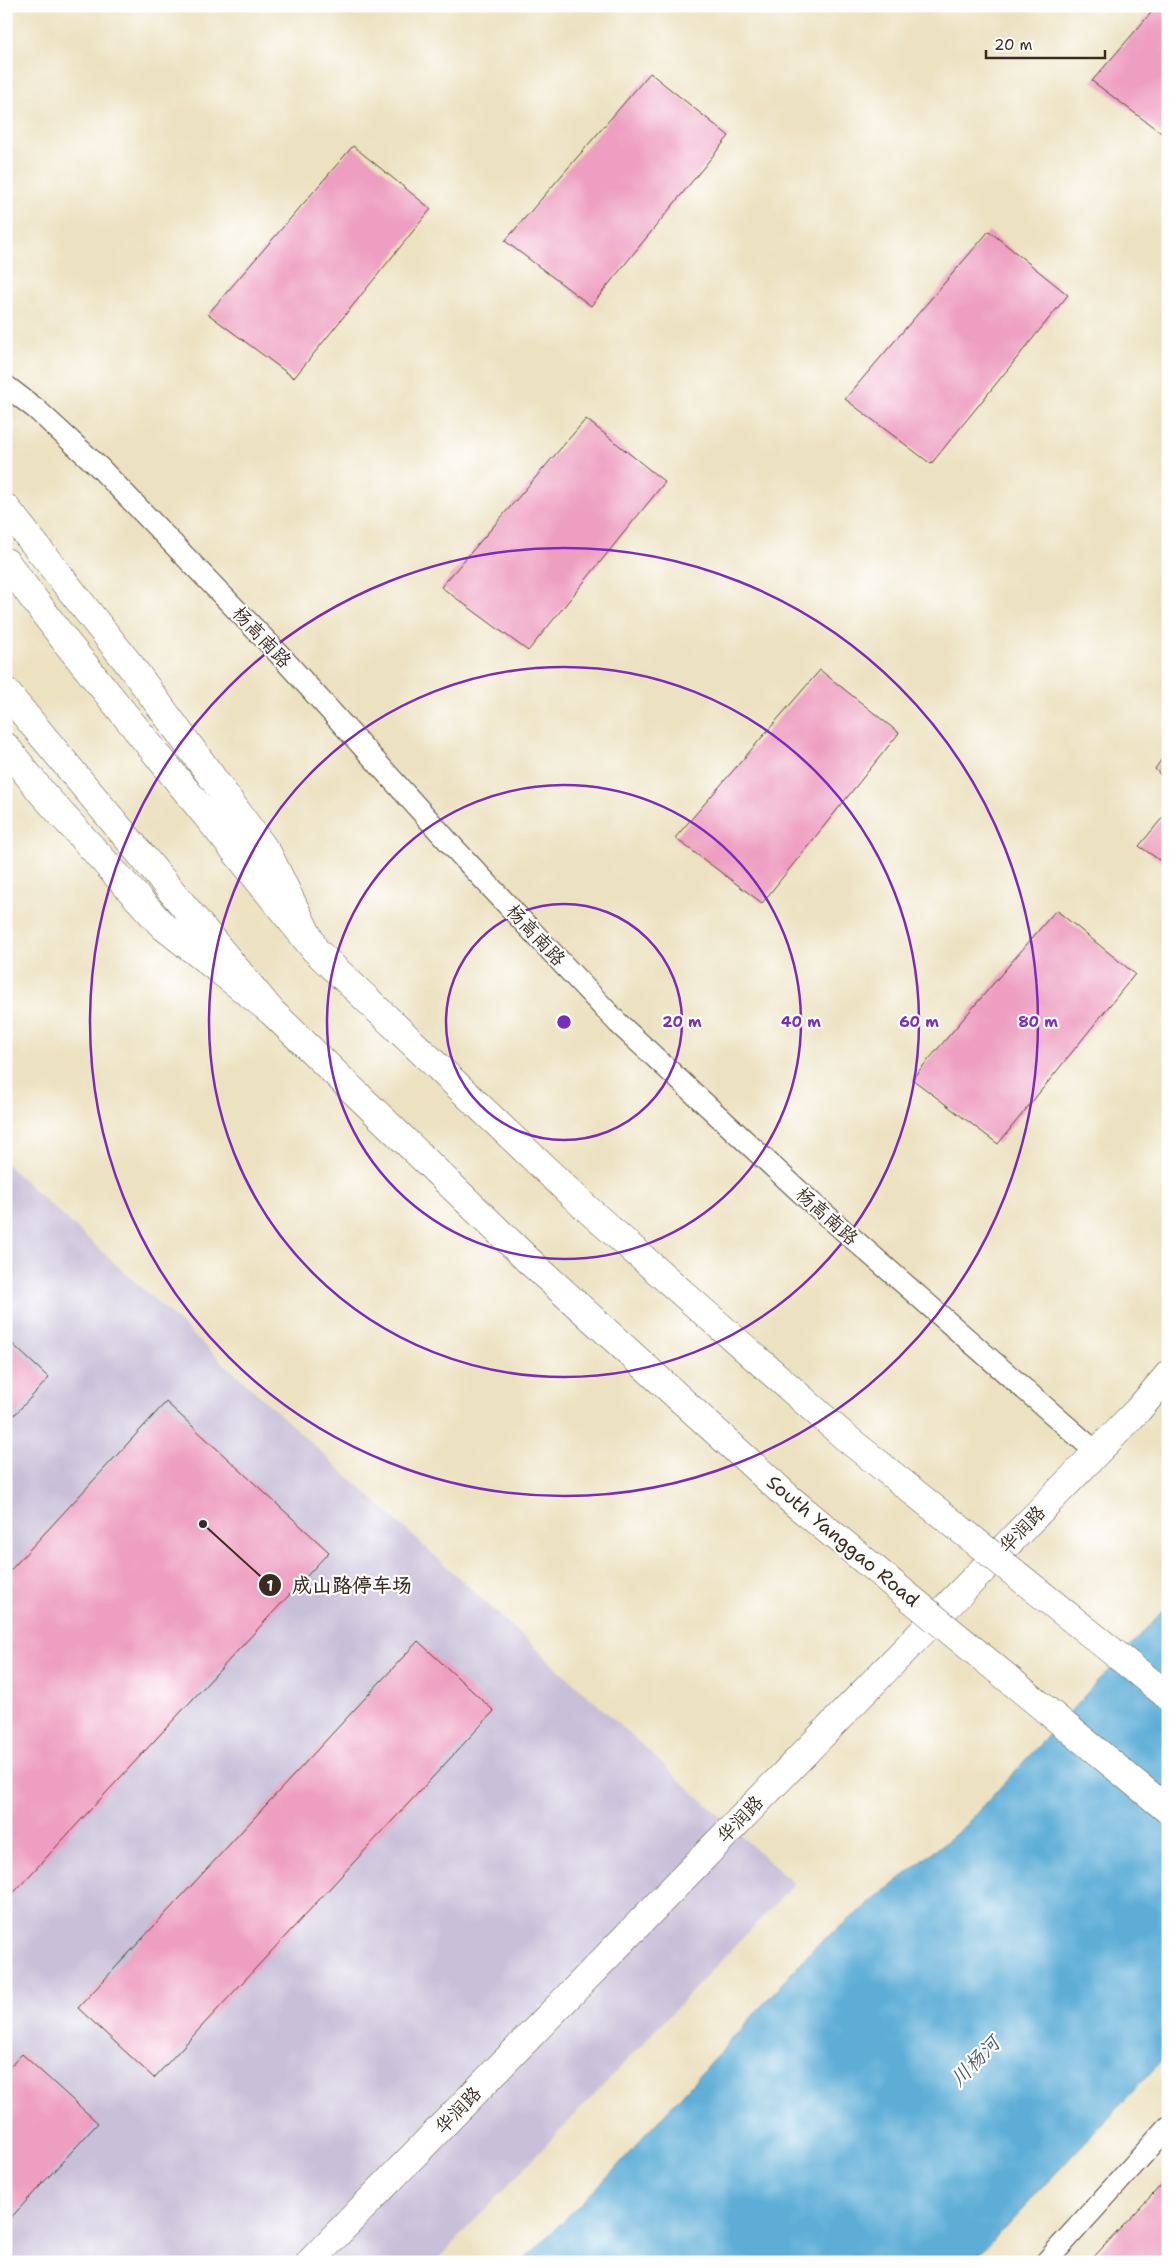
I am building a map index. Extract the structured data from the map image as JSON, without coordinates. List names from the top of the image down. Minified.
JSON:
{"streets":{"main road":["华润路","South Yanggao Road"],"lane":["杨高南路"]},"crossings":[["杨高南路","华润路"]],"water":["川杨河"],"places":["成山路停车场"],"scale_bar":"20 m","rings":["20 m","40 m","60 m","80 m"]}
